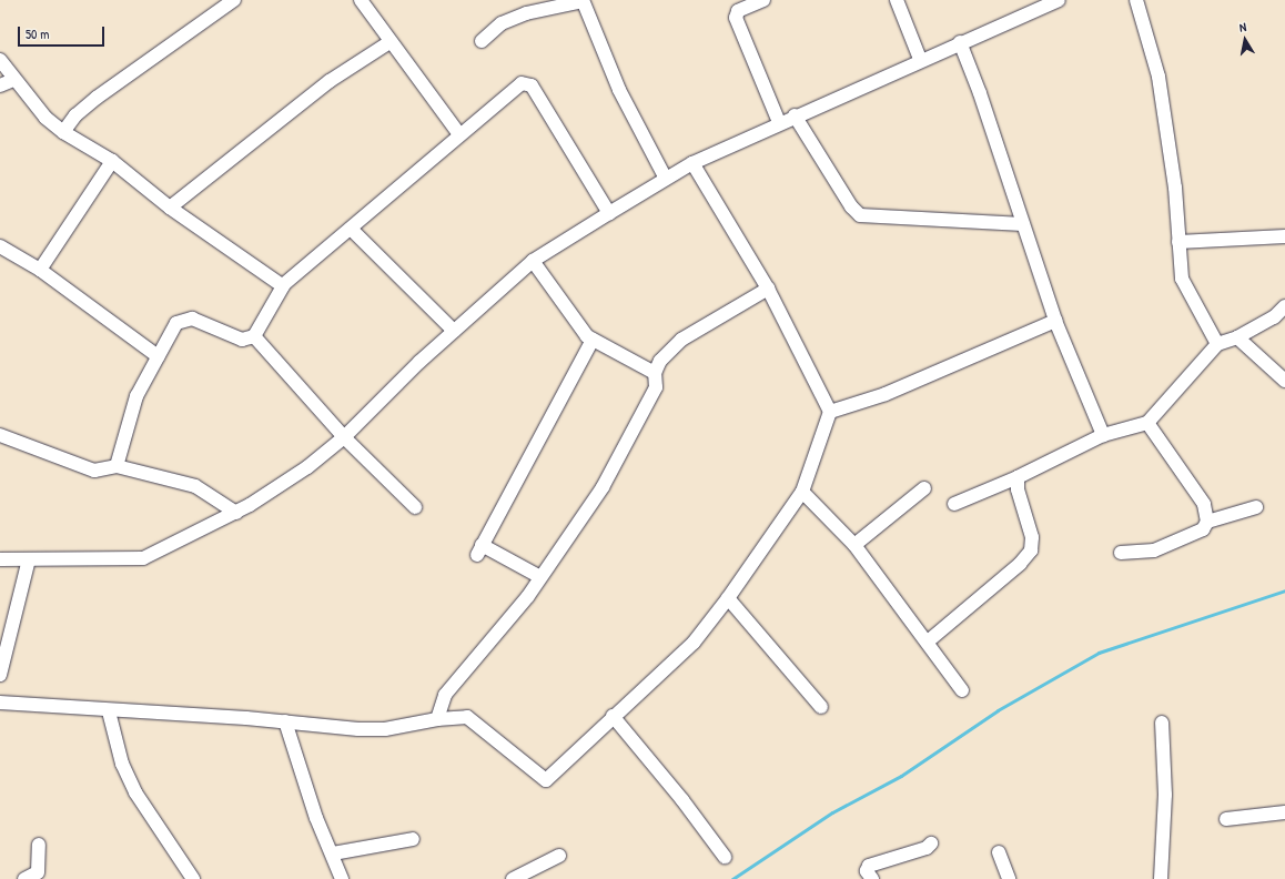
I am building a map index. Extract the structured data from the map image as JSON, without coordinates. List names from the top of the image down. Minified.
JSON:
{"scale_bar":"50 m","north":"top"}
